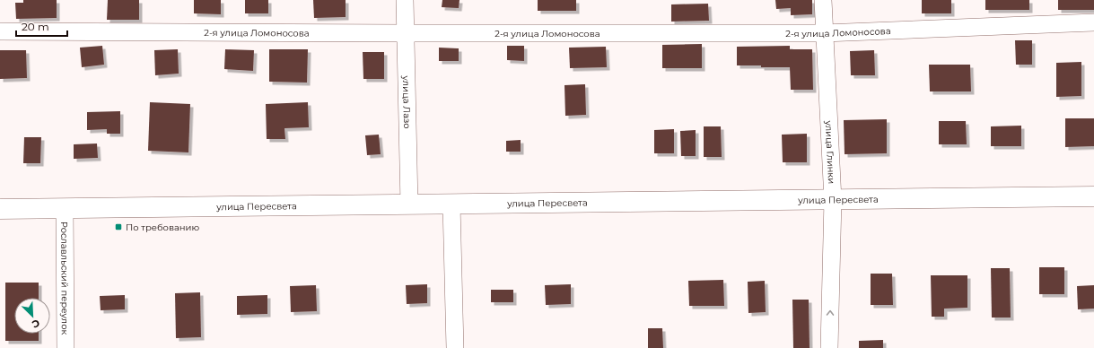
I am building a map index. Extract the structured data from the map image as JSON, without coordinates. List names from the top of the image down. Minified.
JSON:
{"streets":{"main road":["улица Пересвета"],"street":["2-я улица Ломоносова","улица Лазо","улица Глинки","Рославльский переулок"]},"crossings":[["2-я улица Ломоносова","улица Лазо"],["2-я улица Ломоносова","улица Глинки"],["улица Лазо","улица Пересвета"],["улица Глинки","улица Пересвета"],["улица Пересвета","Рославльский переулок"]],"one_way":["улица Глинки"],"places":{"transit":["По требованию"]},"scale_bar":"20 m","north":"bottom right"}
